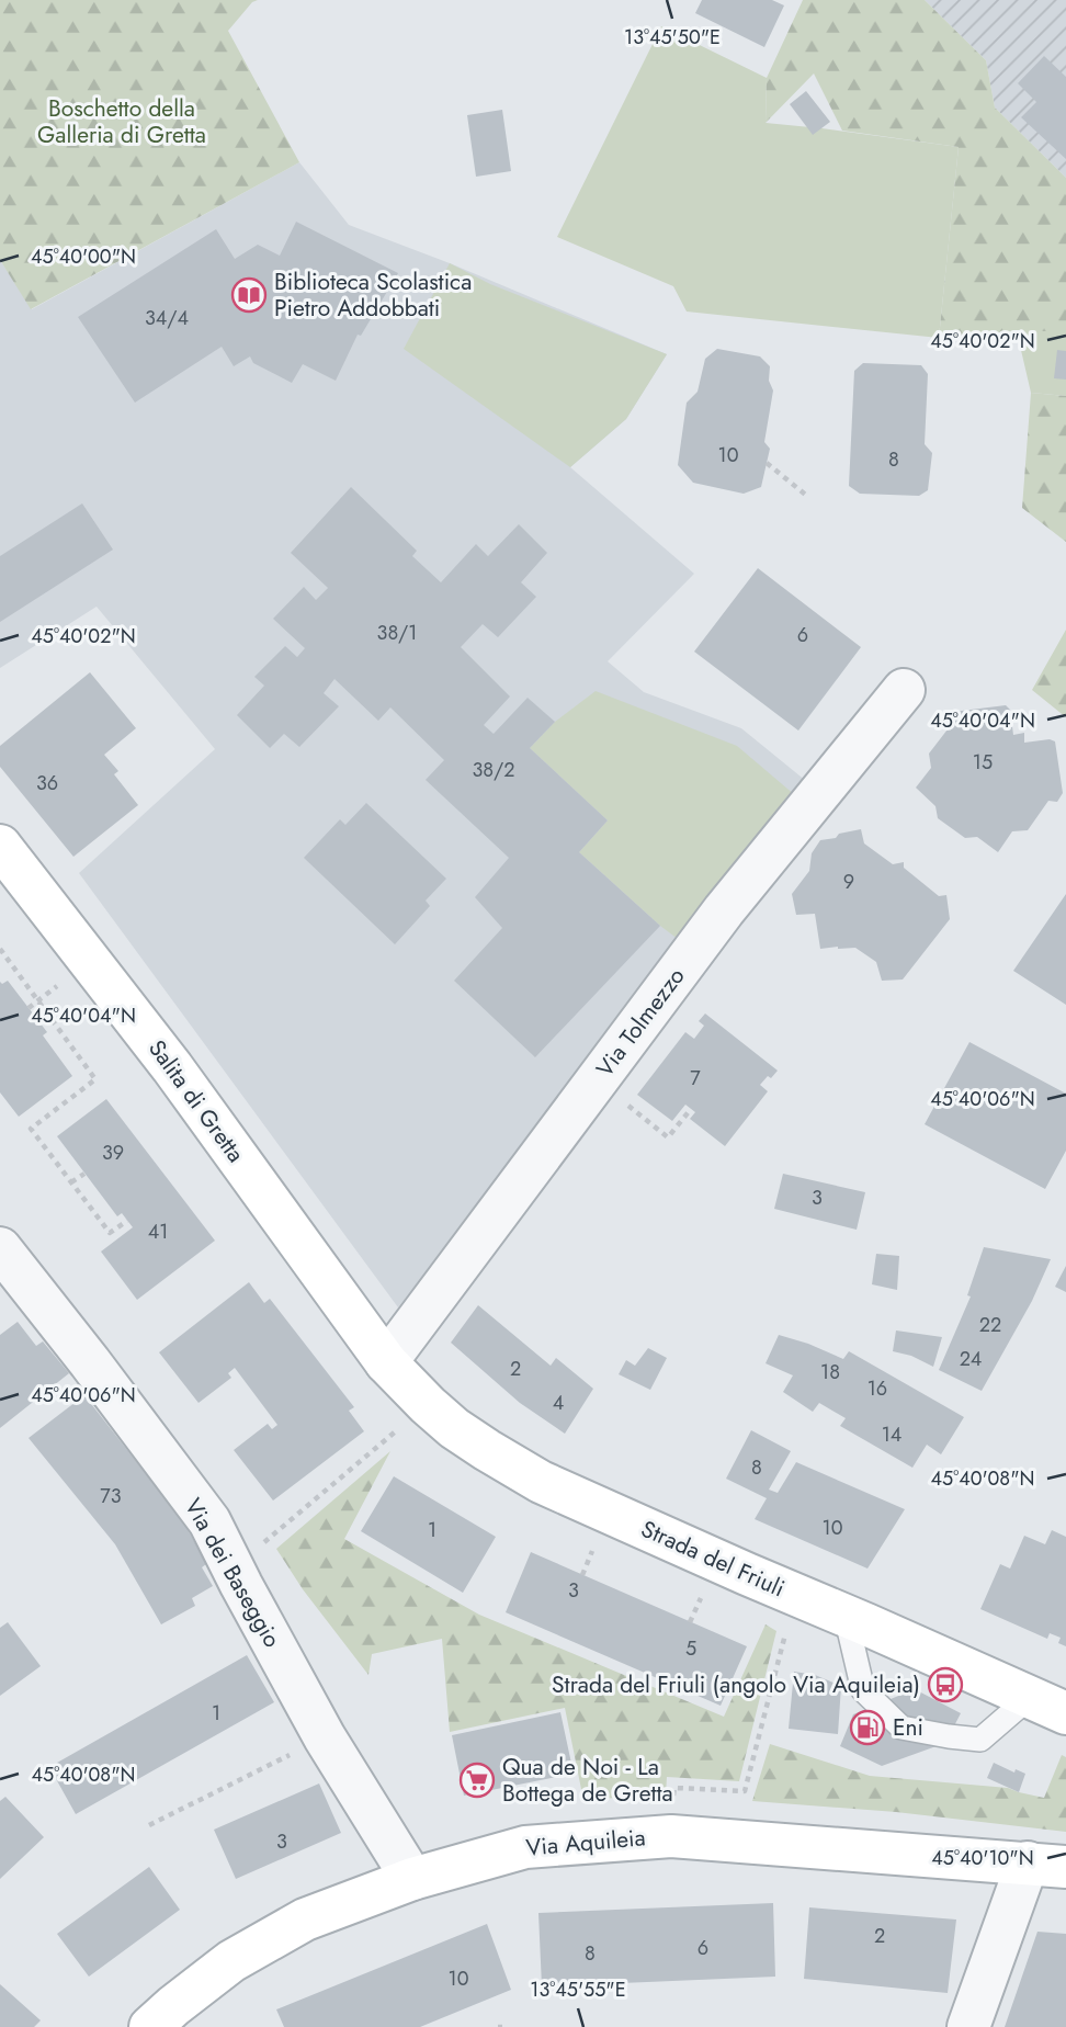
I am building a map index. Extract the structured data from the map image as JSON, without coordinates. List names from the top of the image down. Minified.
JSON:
{"streets":{"main road":["Salita di Gretta","Strada del Friuli","Via Aquileia"],"street":["Via Tolmezzo","Via dei Baseggio"]},"crossings":[["Via Tolmezzo","Salita di Gretta"],["Via Tolmezzo","Strada del Friuli"],["Salita di Gretta","Strada del Friuli"],["Via dei Baseggio","Via Aquileia"]],"parks":["Boschetto della Galleria di Gretta"],"places":{"library":["Biblioteca Scolastica Pietro Addobbati"],"bus stop":["Strada del Friuli (angolo Via Aquileia)"],"fuel station":["Eni"],"supermarket":["Qua de Noi - La Bottega de Gretta"]},"house_numbers":["34/4","10","8","38/1","6","15","38/2","36","9","7","39","3","41","22","24","2","18","16","4","14","8","73","10","1","3","5","1","3","2","6","8","10"],"coordinates":["13°45'50\"E","45°40'00\"N","45°40'02\"N","45°40'04\"N","45°40'06\"N","45°40'08\"N","45°40'10\"N","13°45'55\"E"]}
